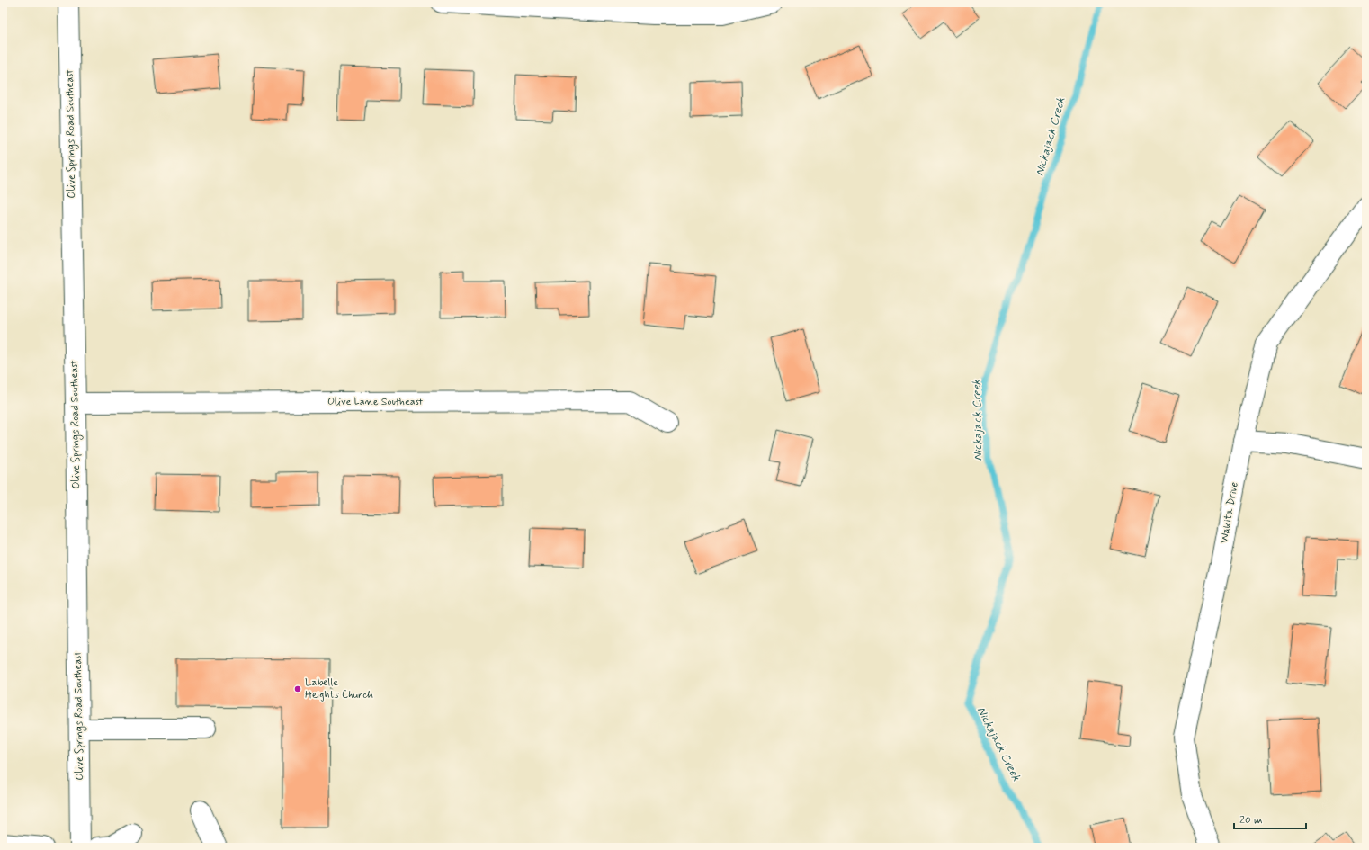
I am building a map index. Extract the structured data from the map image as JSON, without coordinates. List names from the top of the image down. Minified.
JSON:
{"streets":{"street":["Olive Springs Road Southeast","Olive Lane Southeast","Wakita Drive"]},"crossings":[["Olive Springs Road Southeast","Olive Lane Southeast"]],"water":["Nickajack Creek"],"places":["Labelle Heights Church"],"scale_bar":"20 m"}
